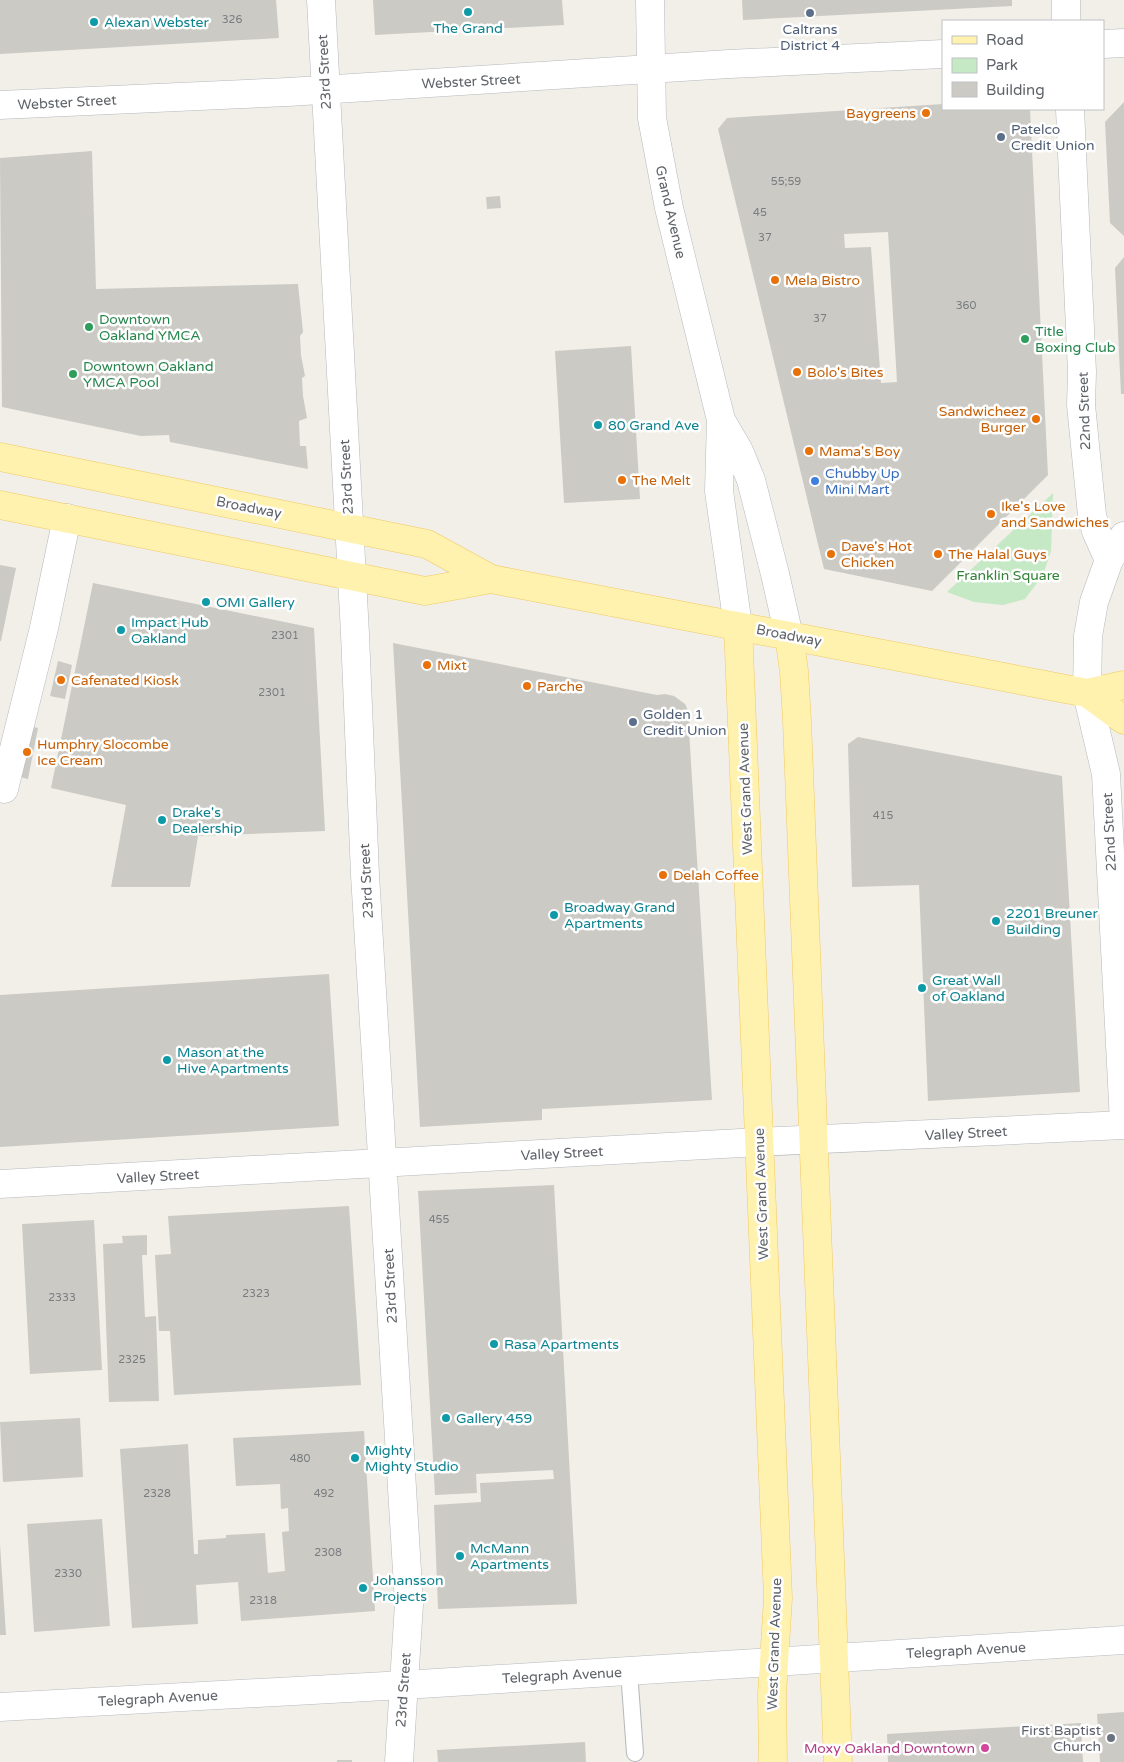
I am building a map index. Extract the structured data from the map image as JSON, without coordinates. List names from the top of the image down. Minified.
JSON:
{"streets":{"main road":["Broadway","West Grand Avenue"],"street":["23rd Street","Webster Street","Grand Avenue","22nd Street","Valley Street","Telegraph Avenue"]},"crossings":[["23rd Street","Webster Street"],["23rd Street","Broadway"],["23rd Street","Valley Street"],["23rd Street","Telegraph Avenue"],["Webster Street","Grand Avenue"],["Grand Avenue","Broadway"],["Grand Avenue","West Grand Avenue"],["22nd Street","Broadway"],["22nd Street","Valley Street"],["Broadway","West Grand Avenue"],["West Grand Avenue","Valley Street"],["West Grand Avenue","Telegraph Avenue"]],"parks":["Franklin Square"],"places":["The Grand","Caltrans District 4","Alexan Webster","Baygreens","Patelco Credit Union","Mela Bistro","Downtown Oakland YMCA","Title Boxing Club","Bolo's Bites","Downtown Oakland YMCA Pool","Sandwicheez Burger","80 Grand Ave","Mama's Boy","The Melt","Chubby Up Mini Mart","Ike's Love and Sandwiches","Dave's Hot Chicken","The Halal Guys","OMI Gallery","Impact Hub Oakland","Mixt","Cafenated Kiosk","Parche","Golden 1 Credit Union","Humphry Slocombe Ice Cream","Drake's Dealership","Delah Coffee","Broadway Grand Apartments","2201 Breuner Building","Great Wall of Oakland","Mason at the Hive Apartments","Rasa Apartments","Gallery 459","Mighty Mighty Studio","McMann Apartments","Johansson Projects","First Baptist Church","Moxy Oakland Downtown"],"house_numbers":["326","55;59","45","37","360","37","2301","2301","415","455","2323","2333","2325","480","2328","492","2308","2330","2318"],"legend":["Road","Park","Building"]}
